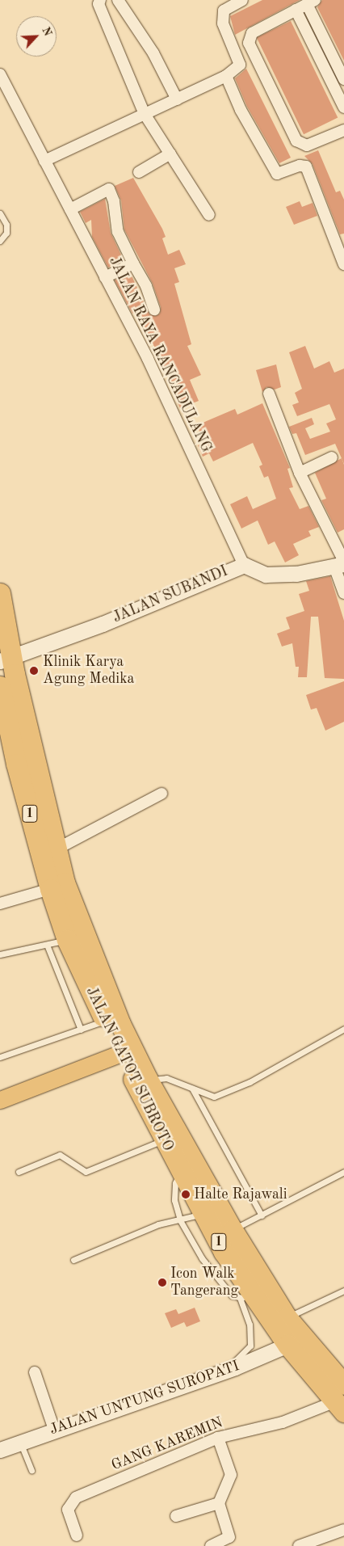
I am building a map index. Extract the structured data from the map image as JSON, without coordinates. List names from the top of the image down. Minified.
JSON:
{"streets":{"highway":["1","JALAN GATOT SUBROTO"],"street":["JALAN RAYA RANCADULANG","JALAN SUBANDI","JALAN UNTUNG SUROPATI","GANG KAREMIN"]},"crossings":[["JALAN RAYA RANCADULANG","JALAN SUBANDI"],["JALAN SUBANDI","1"],["1","JALAN GATOT SUBROTO"],["JALAN GATOT SUBROTO","JALAN UNTUNG SUROPATI"],["JALAN GATOT SUBROTO","GANG KAREMIN"]],"places":["Klinik Karya Agung Medika","Halte Rajawali","Icon Walk Tangerang"],"north":"top right"}
